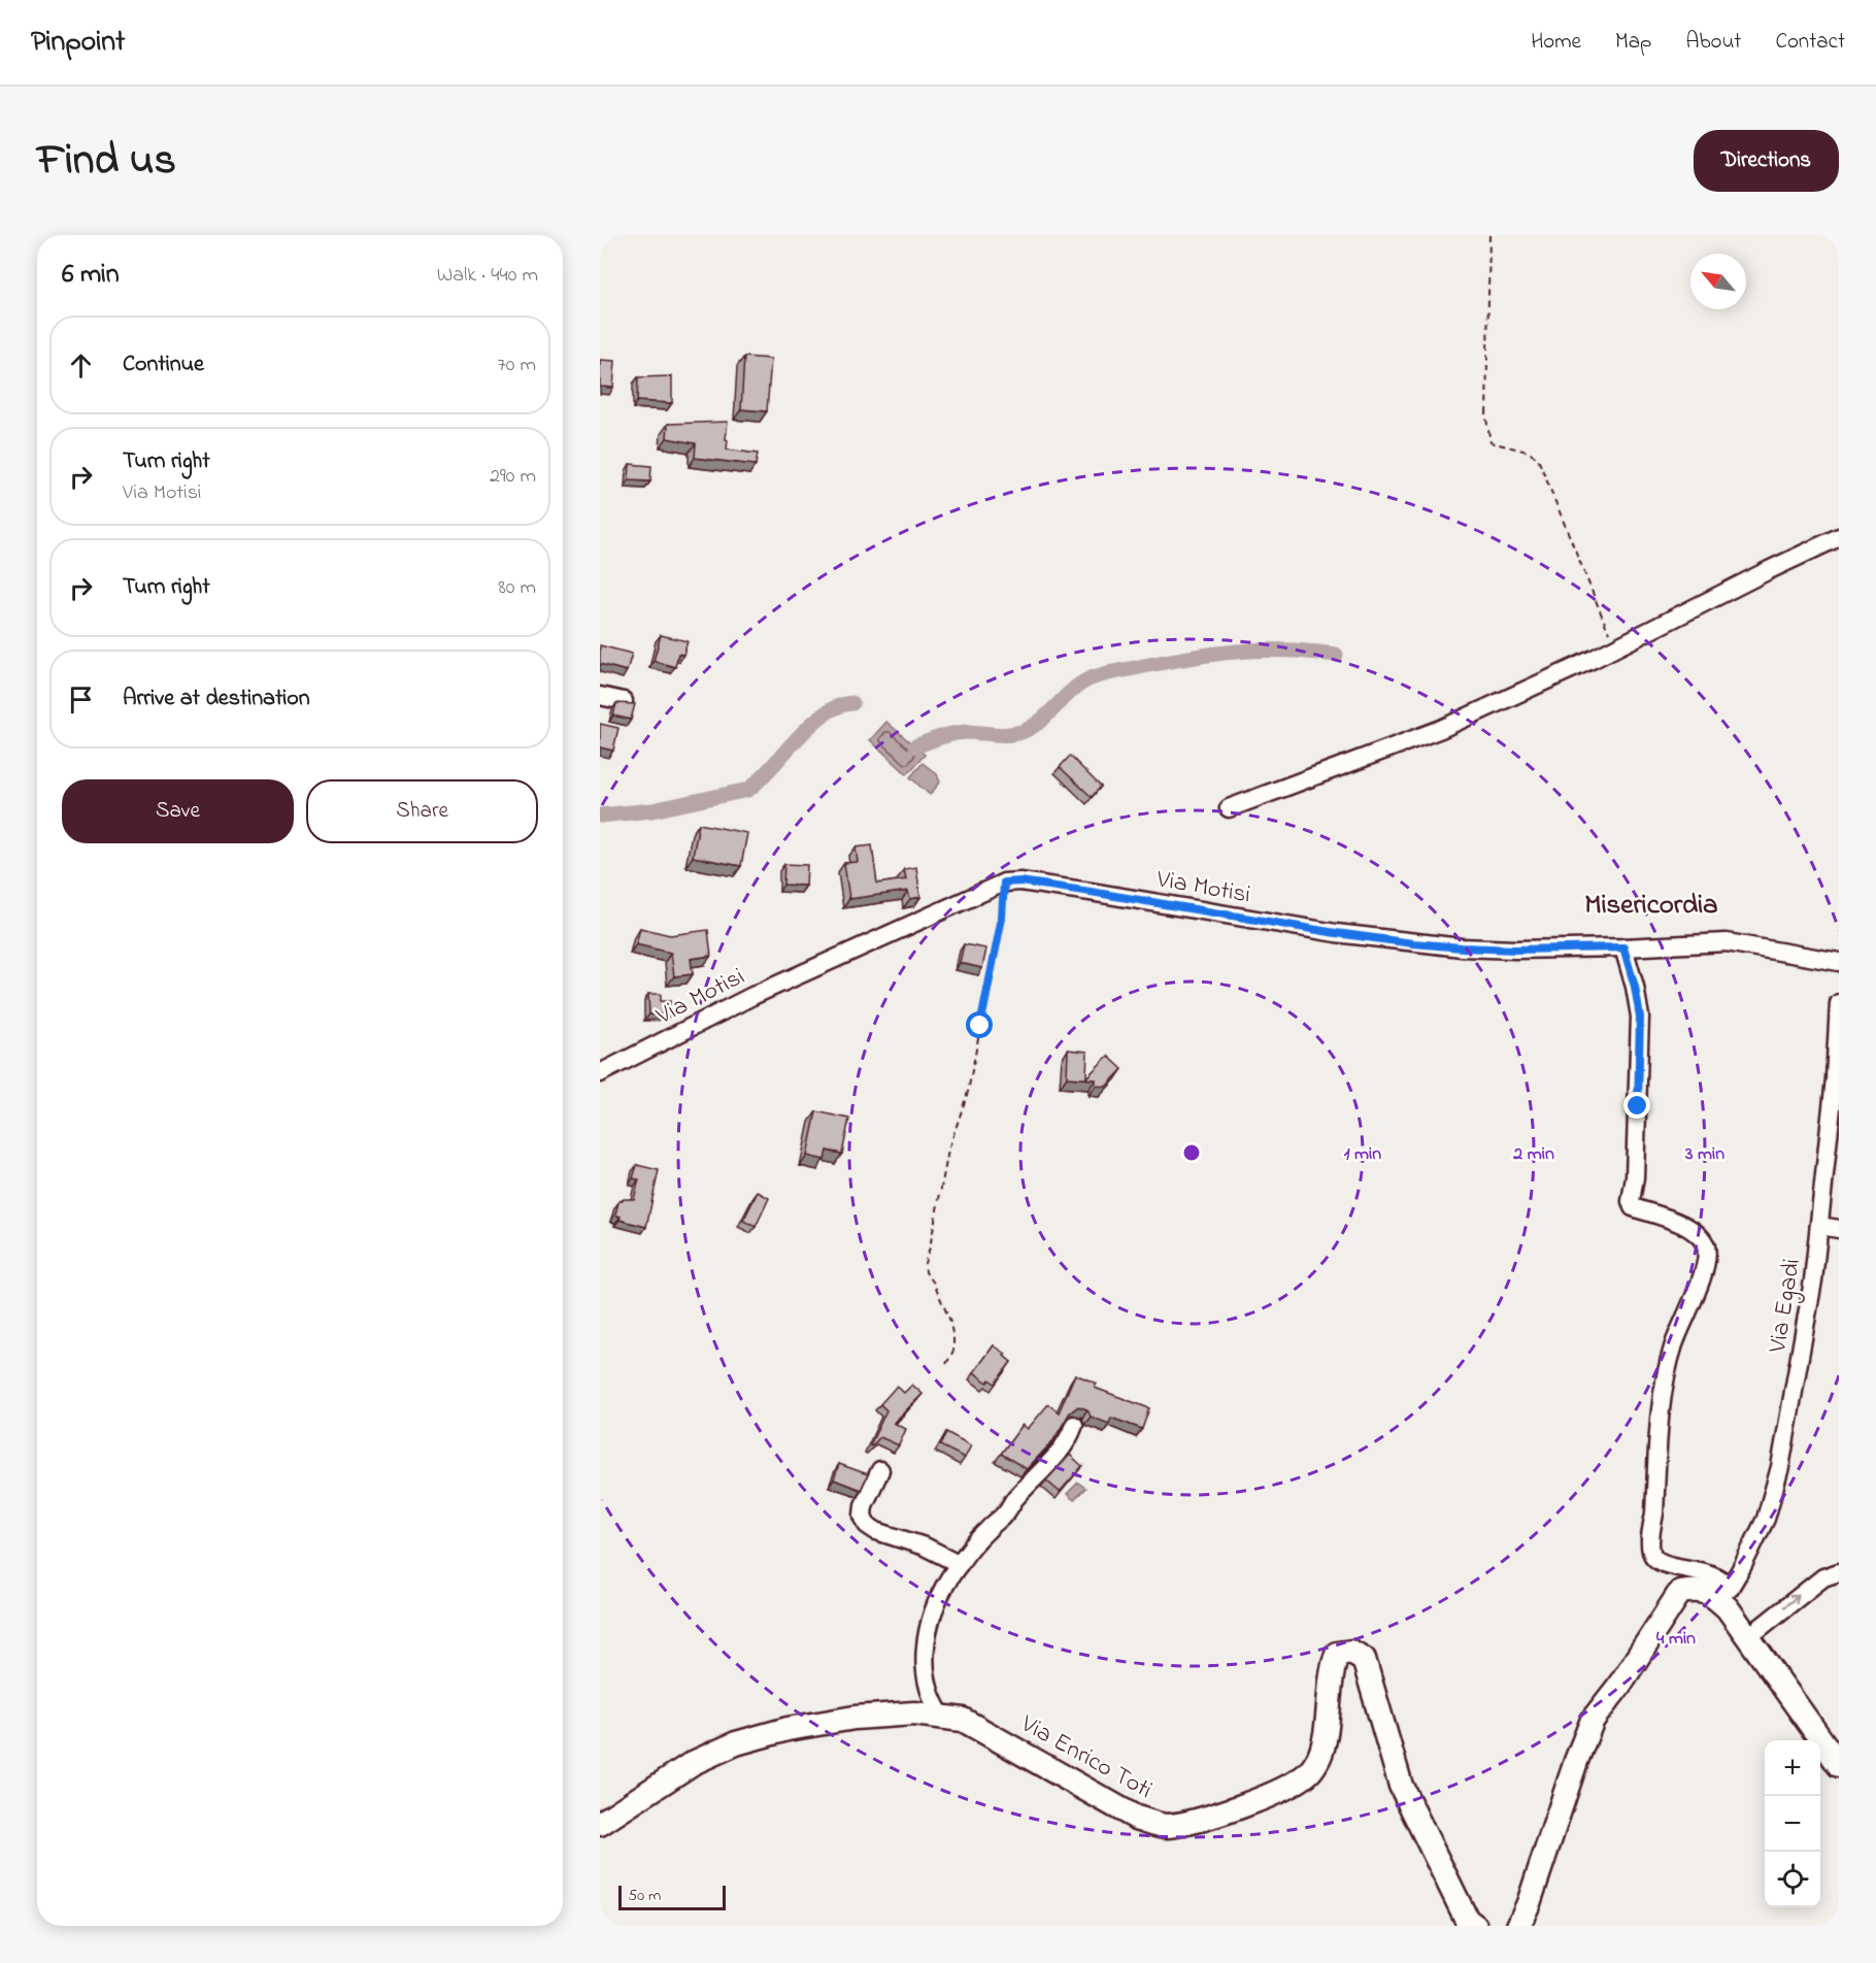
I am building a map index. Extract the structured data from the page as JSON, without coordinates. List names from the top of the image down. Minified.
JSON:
{"streets":{"main road":["Via Enrico Toti"],"street":["Via Motisi","Via Egadi"]},"districts":["Misericordia"],"scale_bar":"50 m","north":"top left","page":{"header":"Pinpoint","nav":["Home","Map","About","Contact"],"title":"Find us","buttons":["Directions",["Save","Share"]],"heading":["6 min","Walk · 440 m"],"list":[["Continue","70 m"],["Turn right","Via Motisi","290 m"],["Turn right","80 m"],"Arrive at destination"],"map_buttons":["+","−"],"scale":"50 m"},"rings":["1 min","2 min","3 min","4 min"]}
